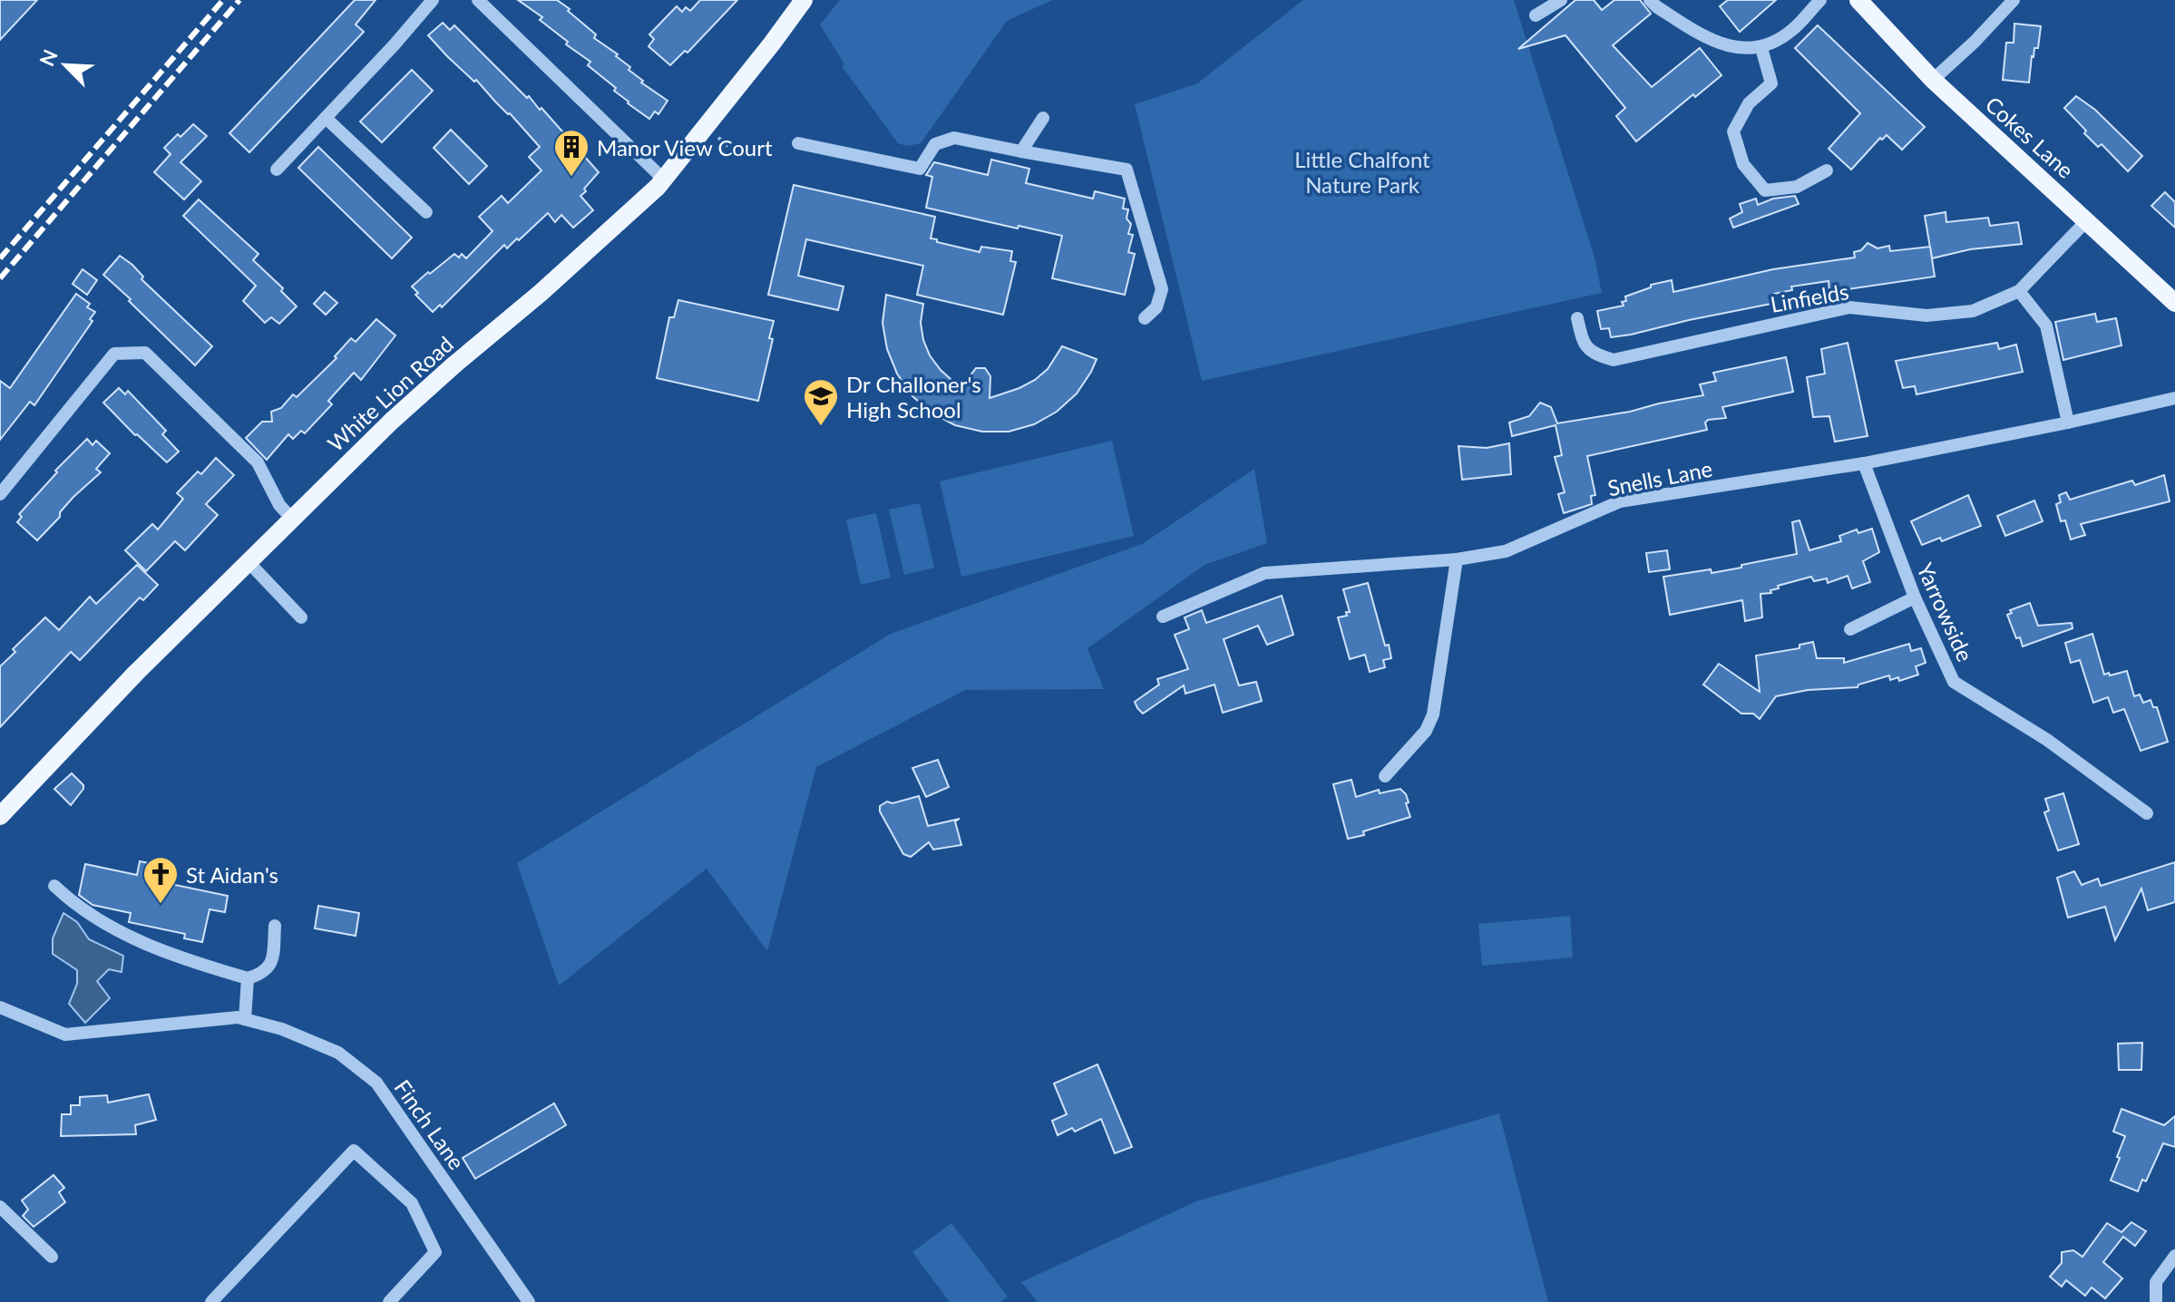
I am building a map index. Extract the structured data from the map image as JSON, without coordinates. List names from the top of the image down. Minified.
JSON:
{"streets":{"main road":["Cokes Lane","White Lion Road"],"street":["Linfields","Snells Lane","Yarrowside","Finch Lane"]},"crossings":[["Cokes Lane","Linfields"],["Snells Lane","Yarrowside"]],"parks":["Little Chalfont Nature Park"],"places":{"building":["Manor View Court"],"school or university":["Dr Challoner's High School"],"church":["St Aidan's"]},"north":"top left"}
